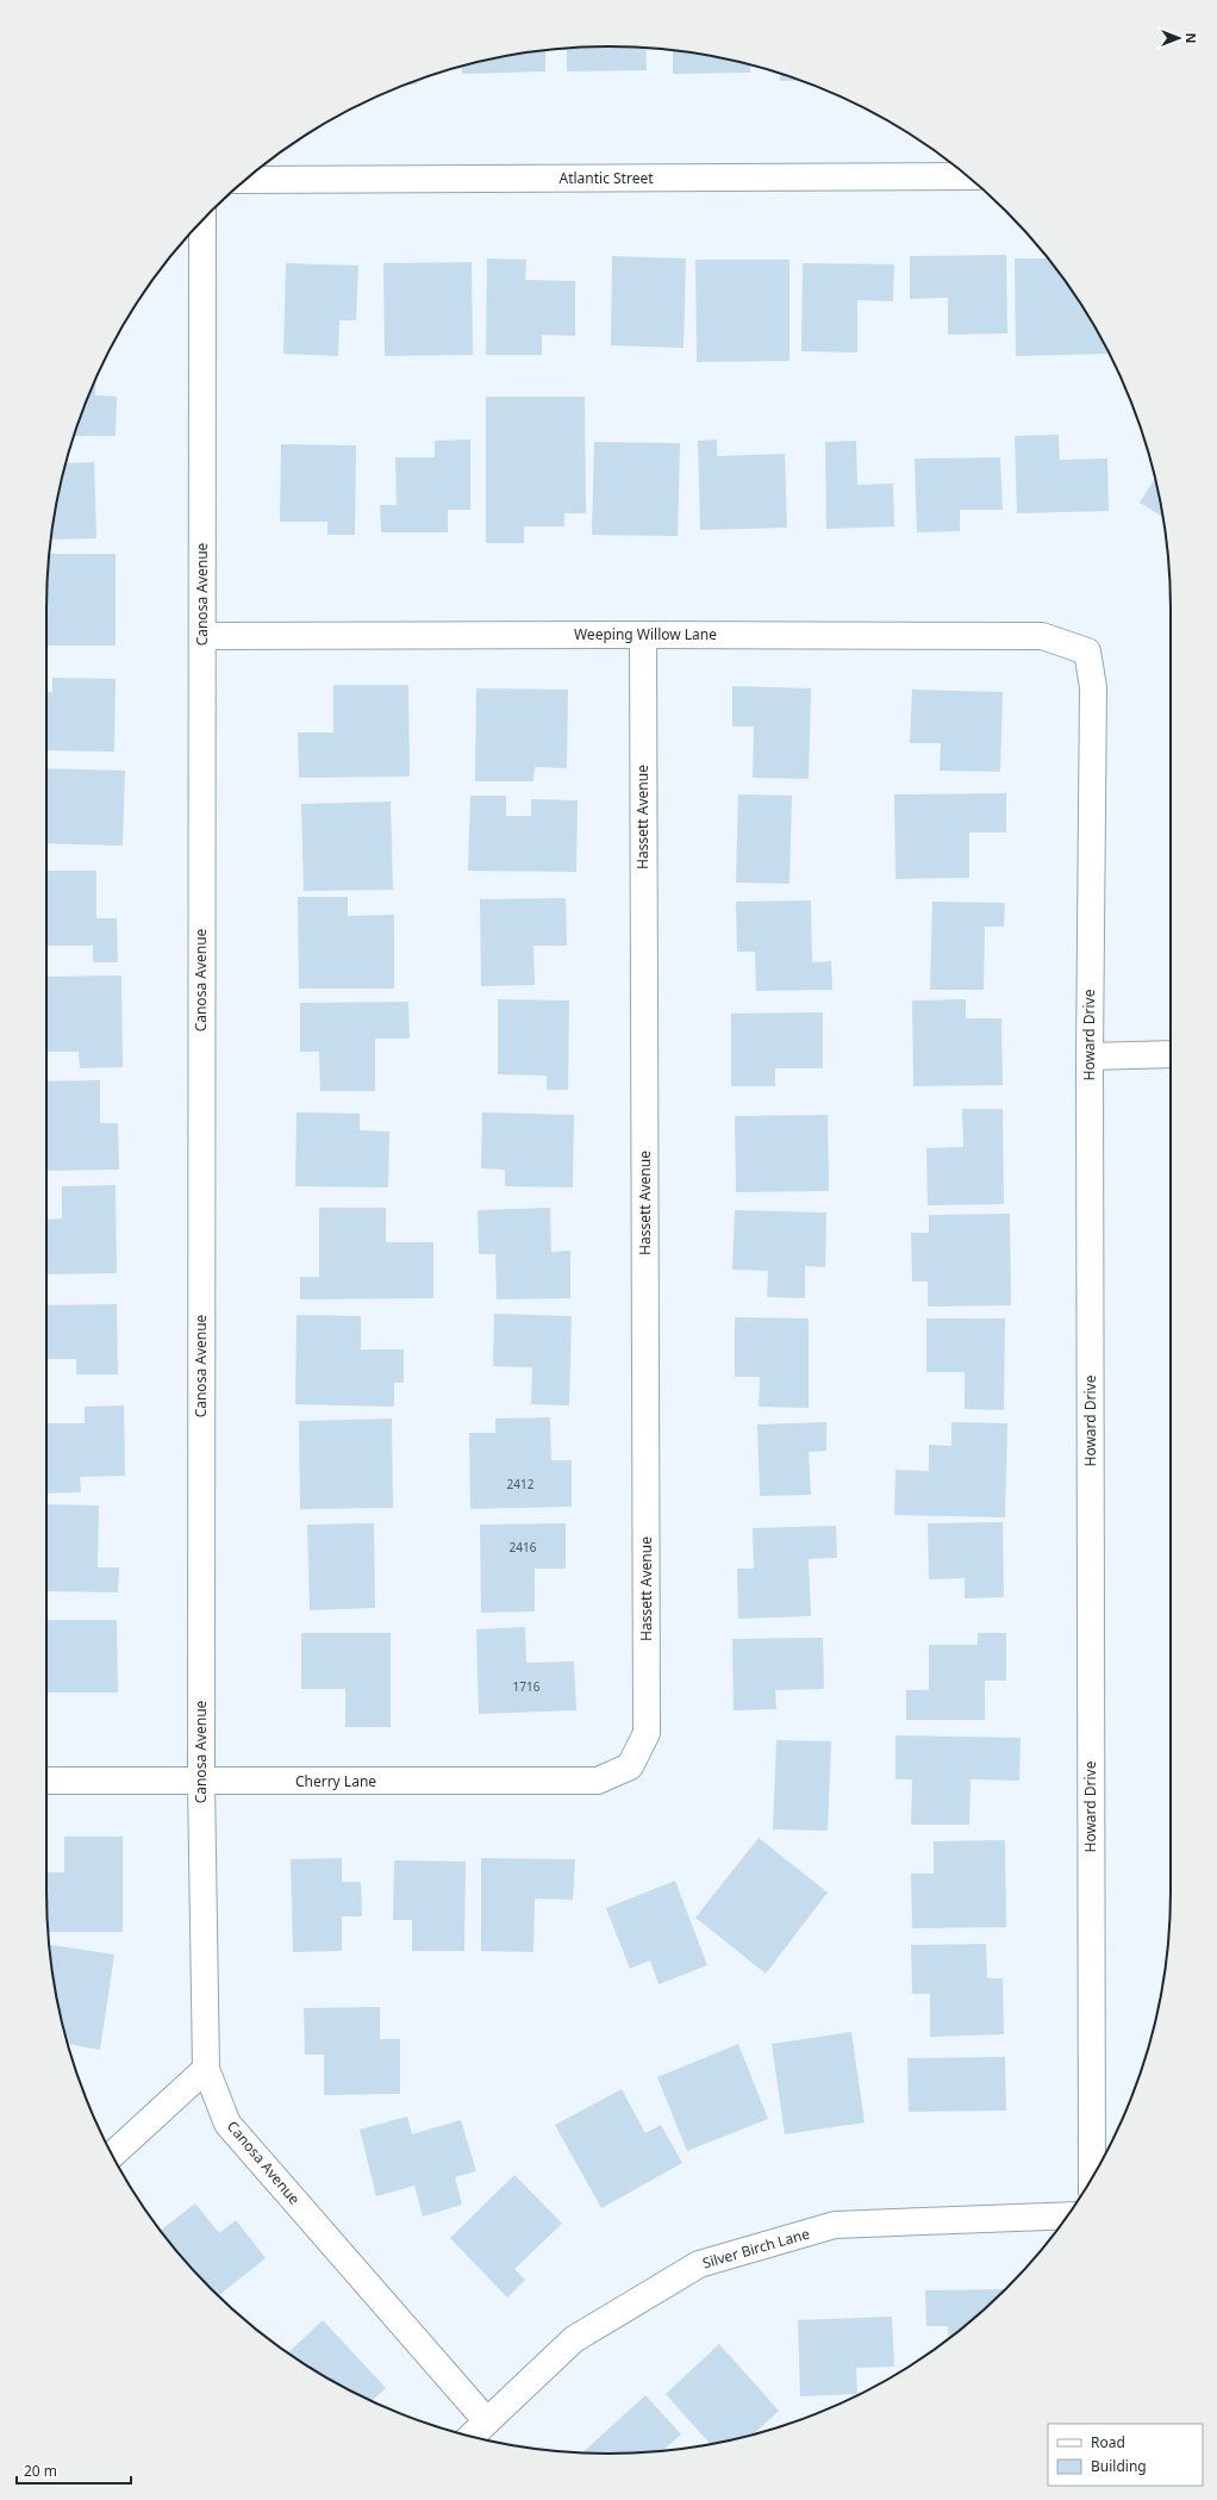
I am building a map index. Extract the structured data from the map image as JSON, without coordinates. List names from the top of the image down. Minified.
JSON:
{"streets":{"street":["Atlantic Street","Canosa Avenue","Weeping Willow Lane","Hassett Avenue","Howard Drive","Cherry Lane","Silver Birch Lane"]},"crossings":[["Canosa Avenue","Weeping Willow Lane"],["Canosa Avenue","Cherry Lane"],["Canosa Avenue","Silver Birch Lane"],["Weeping Willow Lane","Hassett Avenue"],["Weeping Willow Lane","Howard Drive"],["Hassett Avenue","Cherry Lane"]],"house_numbers":["2412","2416","1716"],"legend":["Road","Building"],"scale_bar":"20 m","north":"right"}
